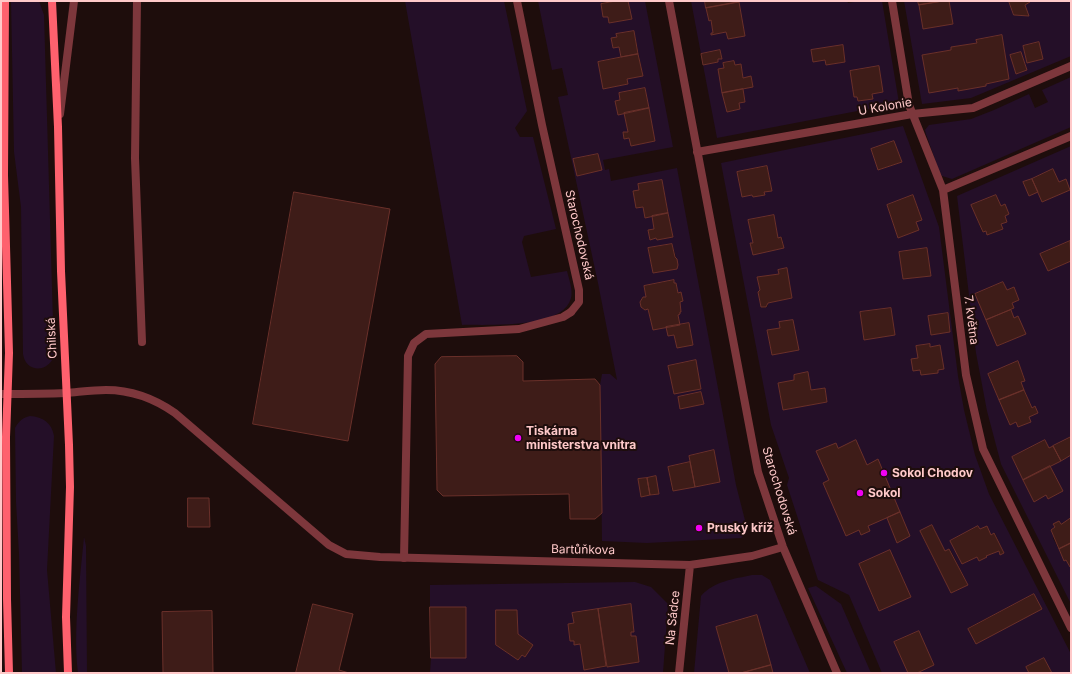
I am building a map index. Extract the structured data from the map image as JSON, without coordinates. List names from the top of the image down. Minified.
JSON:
{"streets":{"main road":["Chilská"],"street":["U Kolonie","Starochodovská","7. května","Bartůňkova","Na Sádce"]},"crossings":[["U Kolonie","Starochodovská"],["U Kolonie","7. května"],["Starochodovská","Bartůňkova"],["Chilská","Bartůňkova"],["Bartůňkova","Na Sádce"]],"places":["Tiskárna ministerstva vnitra","Sokol Chodov","Sokol","Pruský kříž"]}
